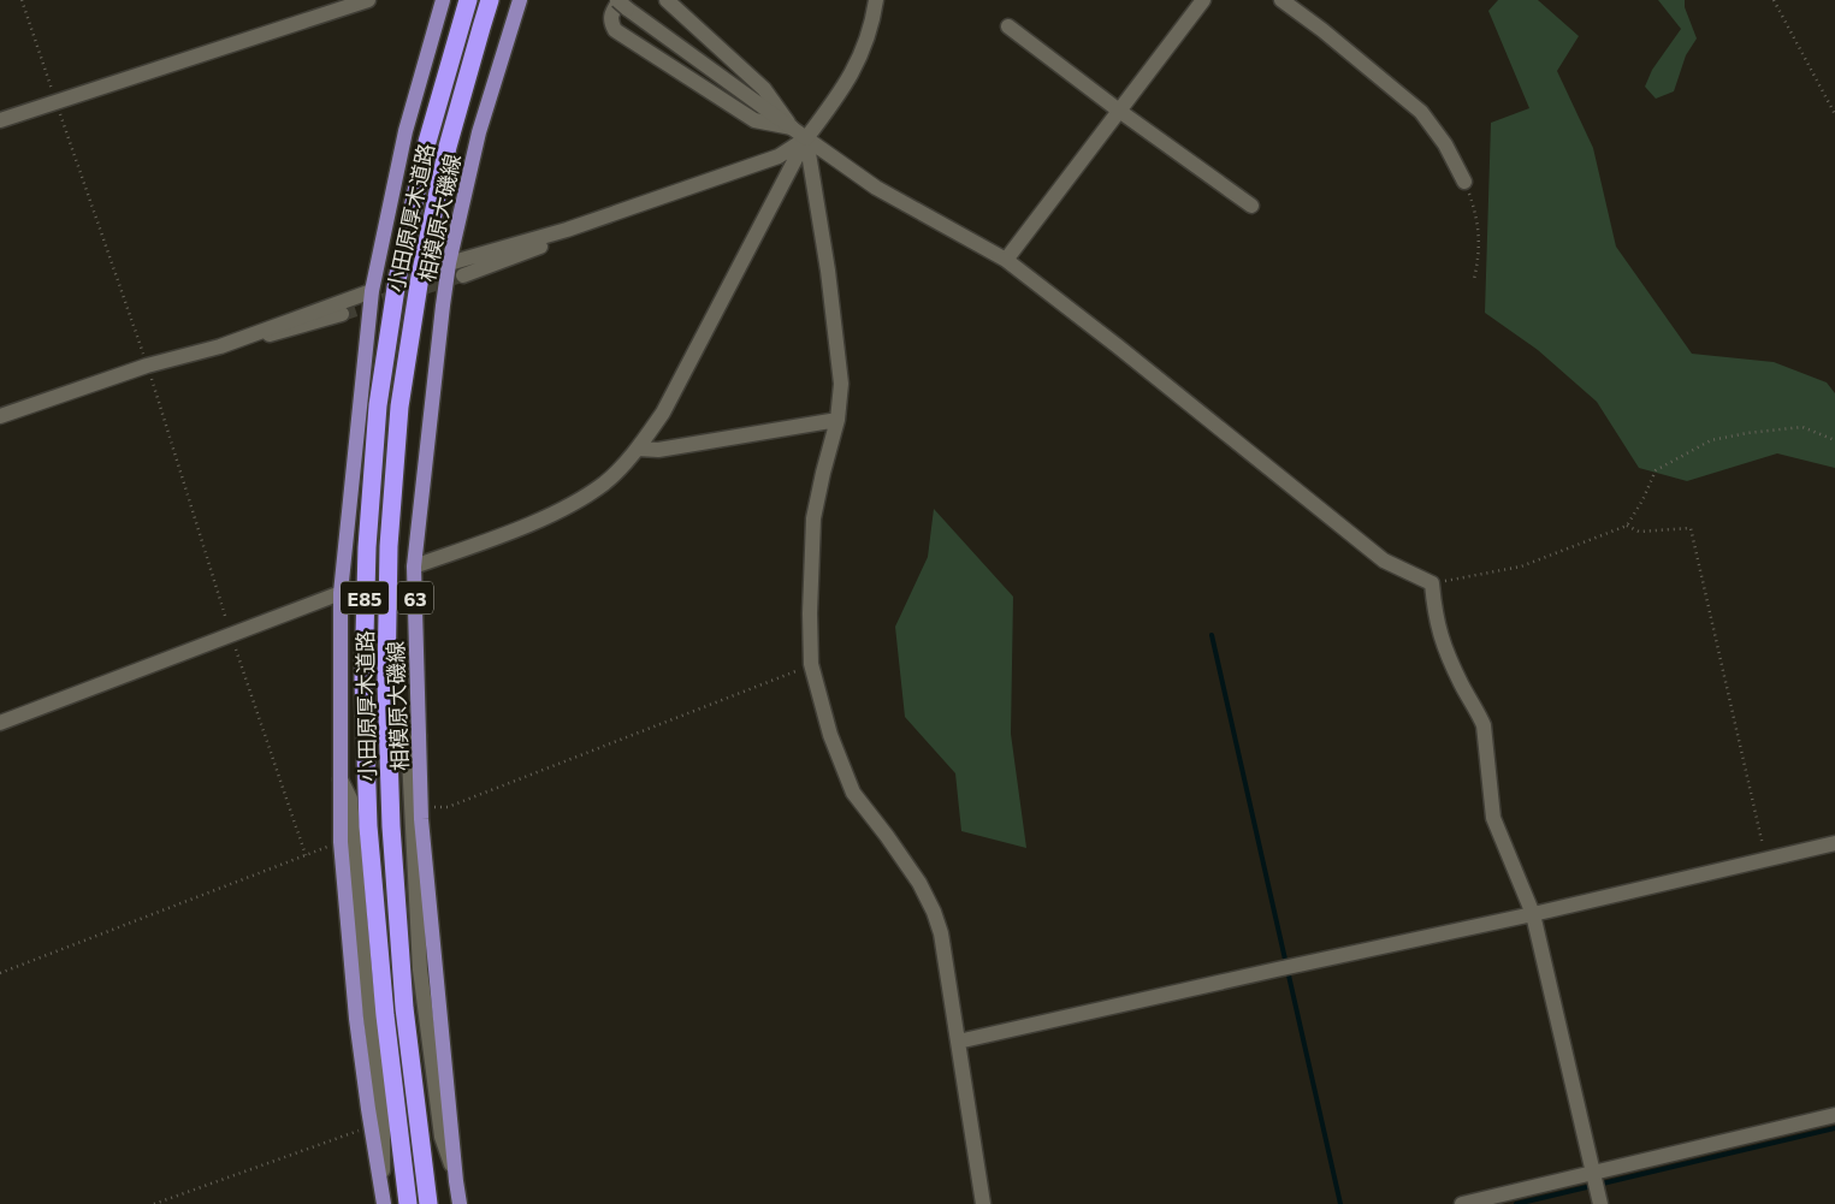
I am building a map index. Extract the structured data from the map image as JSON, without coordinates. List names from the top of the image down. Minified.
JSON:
{"streets":{"highway":["小田原厚木道路","E85"],"main road":["相模原大磯線","63"]}}
